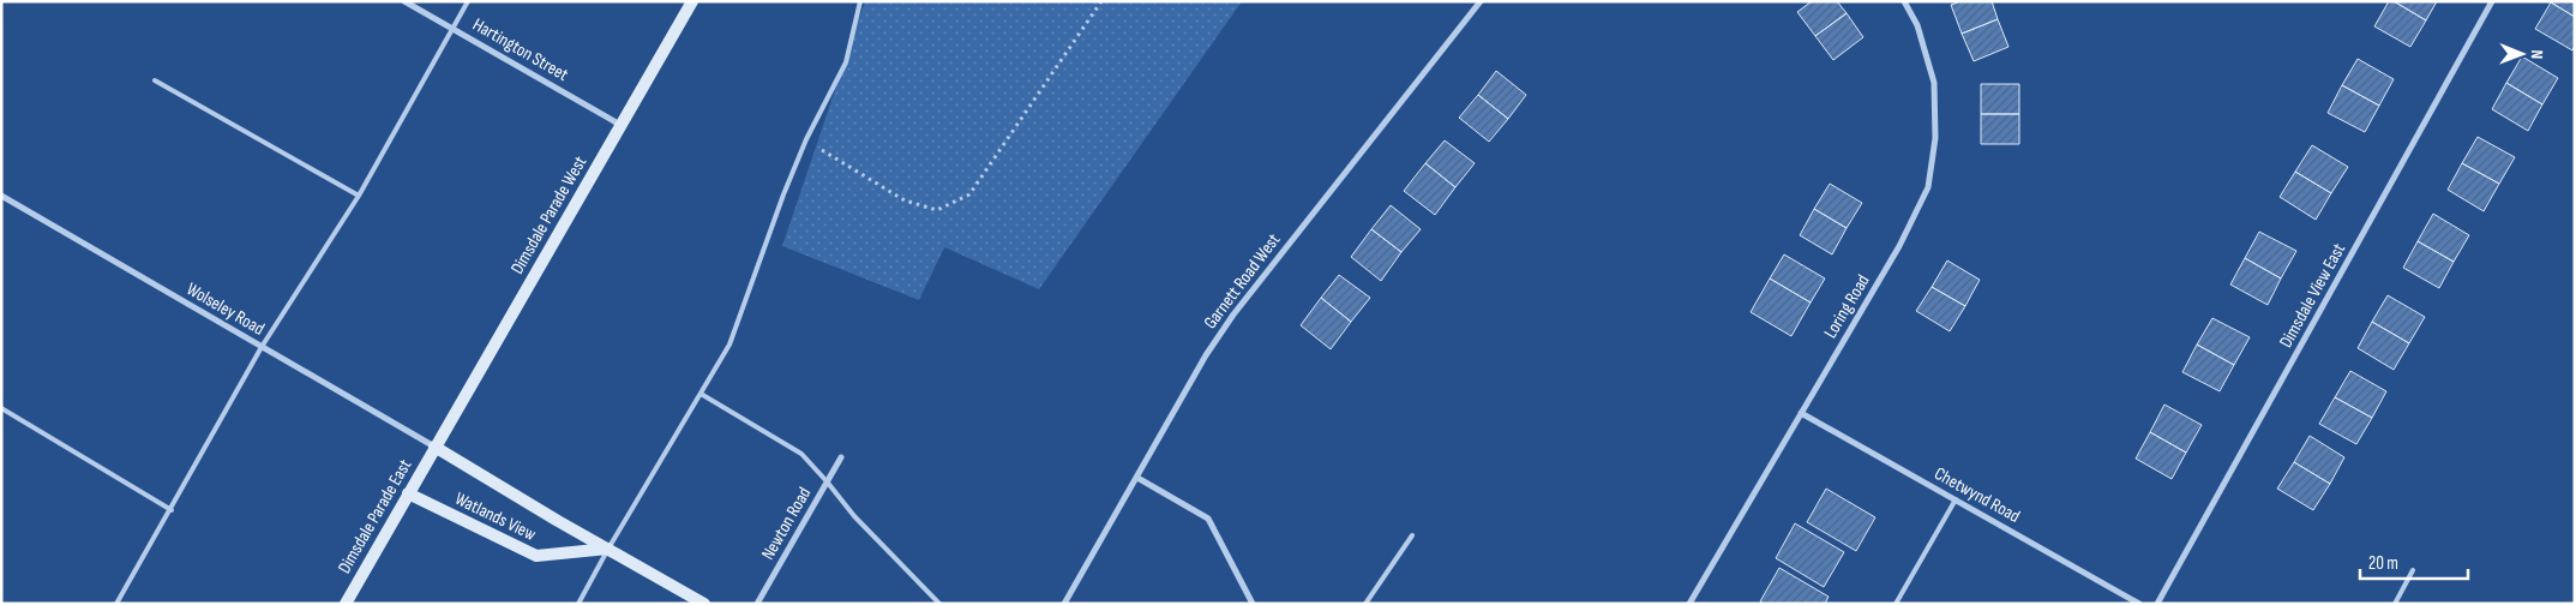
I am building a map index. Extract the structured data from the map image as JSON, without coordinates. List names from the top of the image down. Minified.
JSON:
{"streets":{"main road":["Dimsdale Parade West","Dimsdale Parade East","Watlands View"],"street":["Hartington Street","Garnett Road West","Dimsdale View East","Loring Road","Wolseley Road","Chetwynd Road","Newton Road"]},"crossings":[["Hartington Street","Dimsdale Parade West"],["Dimsdale Parade West","Wolseley Road"],["Dimsdale Parade West","Dimsdale Parade East"],["Dimsdale Parade West","Watlands View"],["Loring Road","Chetwynd Road"],["Wolseley Road","Dimsdale Parade East"],["Wolseley Road","Watlands View"],["Dimsdale Parade East","Watlands View"]],"scale_bar":"20 m","north":"right"}
